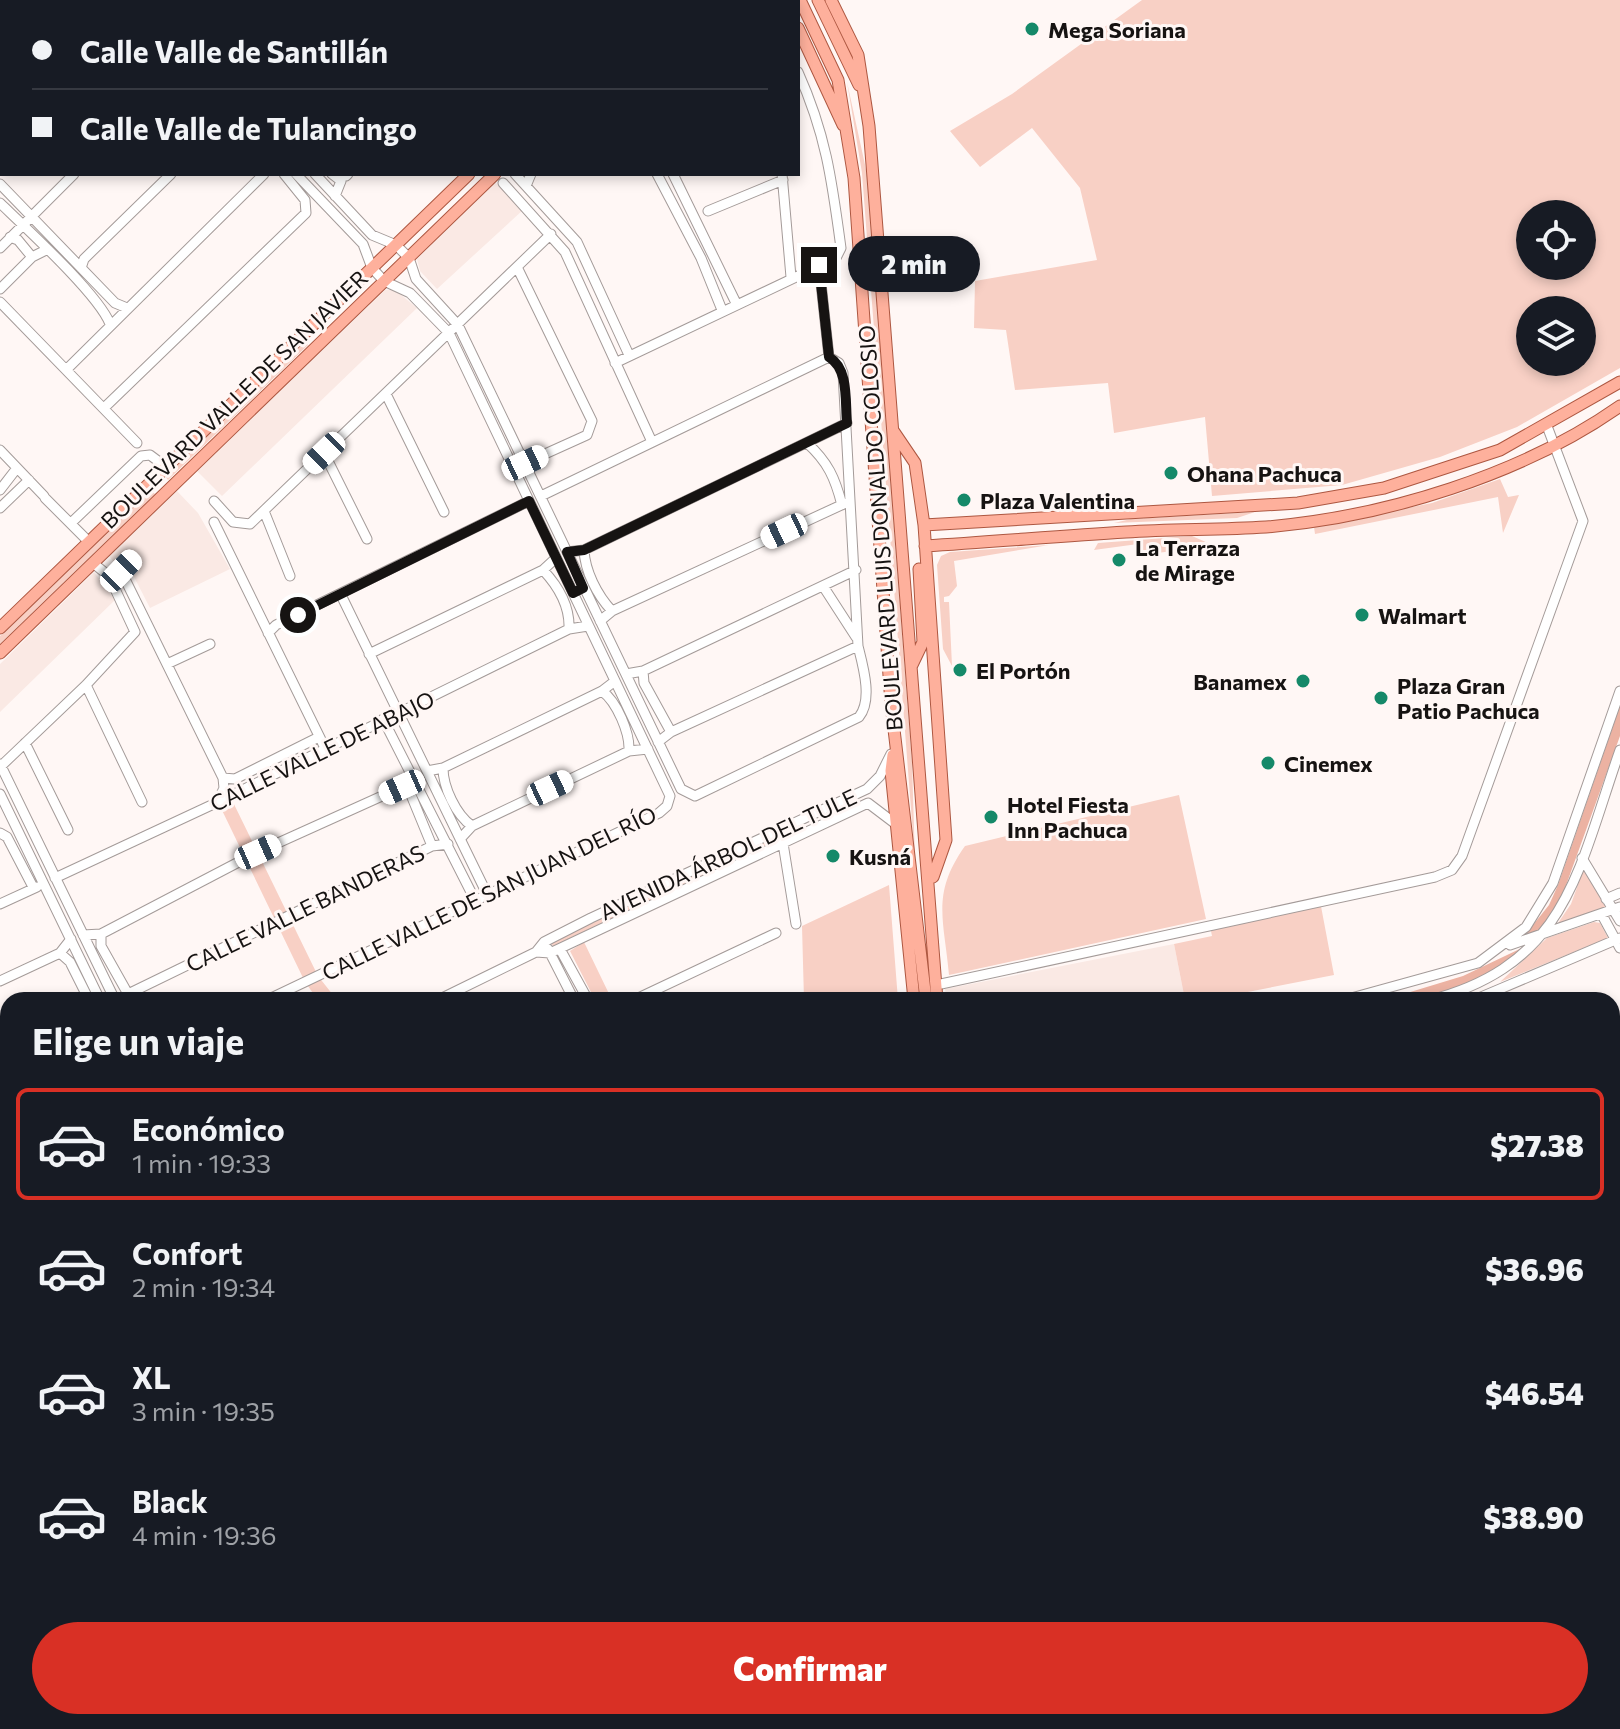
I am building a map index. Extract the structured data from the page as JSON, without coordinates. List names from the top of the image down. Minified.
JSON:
{"streets":{"main road":["BOULEVARD VALLE DE SAN JAVIER","BOULEVARD LUIS DONALDO COLOSIO"],"street":["CALLE VALLE DE ABAJO","AVENIDA ÁRBOL DEL TULE","CALLE VALLE DE SAN JUAN DEL RÍO","CALLE VALLE BANDERAS"]},"crossings":[["BOULEVARD LUIS DONALDO COLOSIO","AVENIDA ÁRBOL DEL TULE"]],"places":["Mega Soriana","Ohana Pachuca","Plaza Valentina","La Terraza de Mirage","Walmart","El Portón","Banamex","Plaza Gran Patio Pachuca","Cinemex","Hotel Fiesta Inn Pachuca","Kusná"],"page":{"banner":["Calle Valle de Santillán","Calle Valle de Tulancingo"],"bubble":"2 min","heading":"Elige un viaje","list":[{"name":"Económico","note":"1 min · 19:33","value":"$27.38"},{"name":"Confort","note":"2 min · 19:34","value":"$36.96"},{"name":"XL","note":"3 min · 19:35","value":"$46.54"},{"name":"Black","note":"4 min · 19:36","value":"$38.90"}],"buttons":"Confirmar"}}
